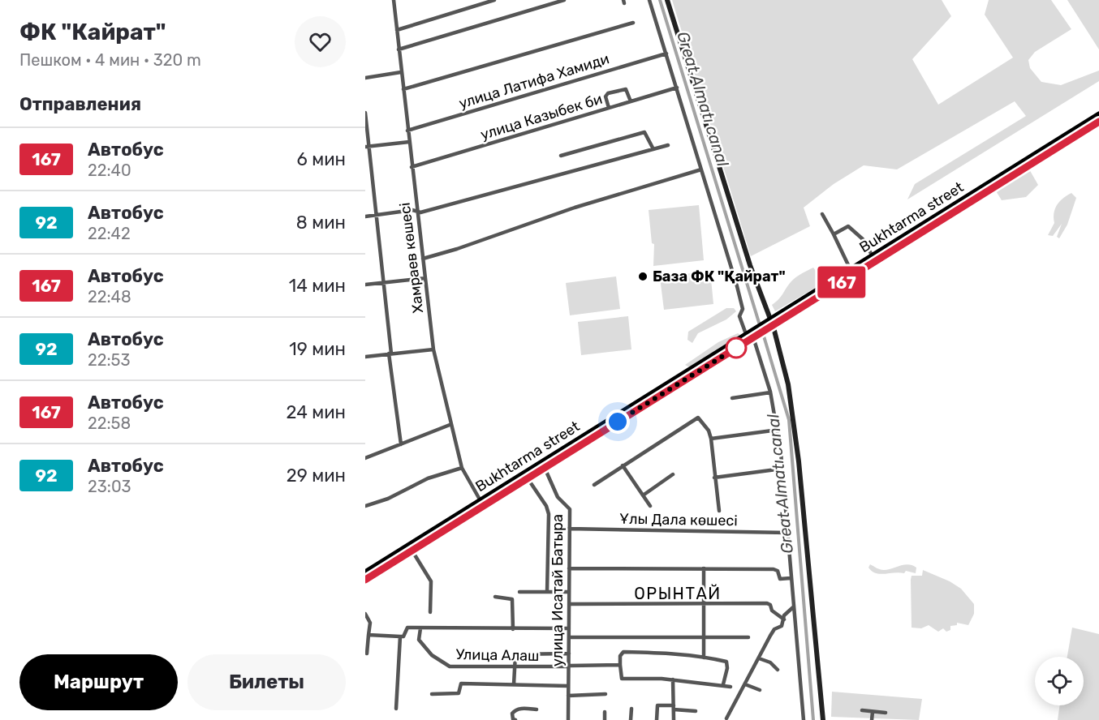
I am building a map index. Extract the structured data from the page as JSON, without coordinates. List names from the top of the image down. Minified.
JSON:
{"streets":{"main road":["Bukhtarma street"],"street":["улица Латифа Хамиди","улица Казыбек би","Хамраев көшесі","Ұлы Дала көшесі","улица Исатай Батыра","Улица Алаш"]},"crossings":[["улица Латифа Хамиди","Хамраев көшесі"],["улица Казыбек би","Хамраев көшесі"],["Bukhtarma street","Хамраев көшесі"],["Bukhtarma street","улица Исатай Батыра"],["Ұлы Дала көшесі","улица Исатай Батыра"],["улица Исатай Батыра","Улица Алаш"]],"districts":["ОРЫНТАЙ"],"water":["Great Almatı canal"],"places":["База ФК \"Қайрат\""],"lines":["bus line 167"],"page":{"heading":[["ФК \"Кайрат\"","Пешком · 4 мин · 320 m"],"Отправления"],"on_map":"167","list":[{"mark":"167","name":"Автобус","note":"22:40","value":"6 мин"},{"mark":"92","name":"Автобус","note":"22:42","value":"8 мин"},{"mark":"167","name":"Автобус","note":"22:48","value":"14 мин"},{"mark":"92","name":"Автобус","note":"22:53","value":"19 мин"},{"mark":"167","name":"Автобус","note":"22:58","value":"24 мин"},{"mark":"92","name":"Автобус","note":"23:03","value":"29 мин"}],"buttons":["Маршрут","Билеты"]}}
